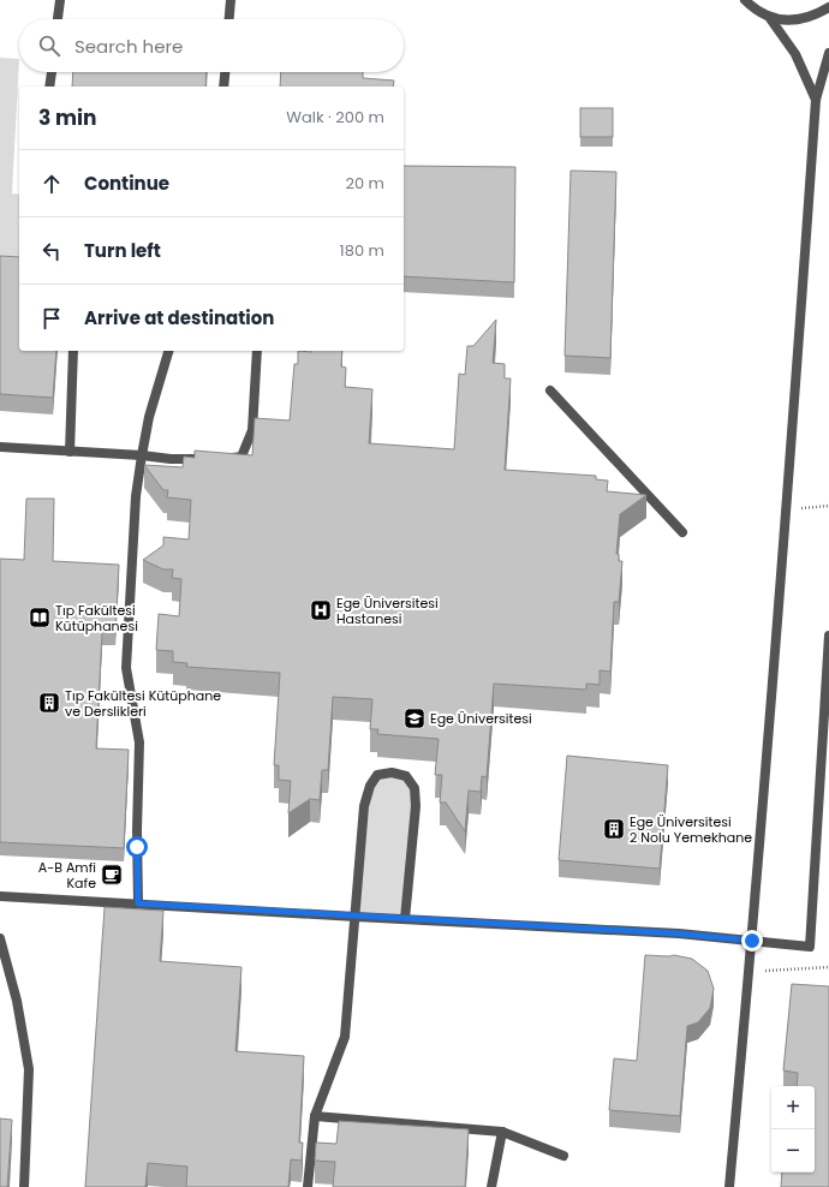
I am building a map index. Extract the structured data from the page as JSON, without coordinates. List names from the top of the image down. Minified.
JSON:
{"places":{"hospital":["Ege Üniversitesi Hastanesi"],"library":["Tıp Fakültesi Kütüphanesi"],"building":["Tıp Fakültesi Kütüphane ve Derslikleri","Ege Üniversitesi 2 Nolu Yemekhane"],"school or university":["Ege Üniversitesi"],"cafe":["A-B Amfi Kafe"]},"page":{"search":"Search here","heading":["3 min","Walk · 200 m"],"list":[["Continue","20 m"],["Turn left","180 m"],"Arrive at destination"],"map_buttons":["+","−"]}}
